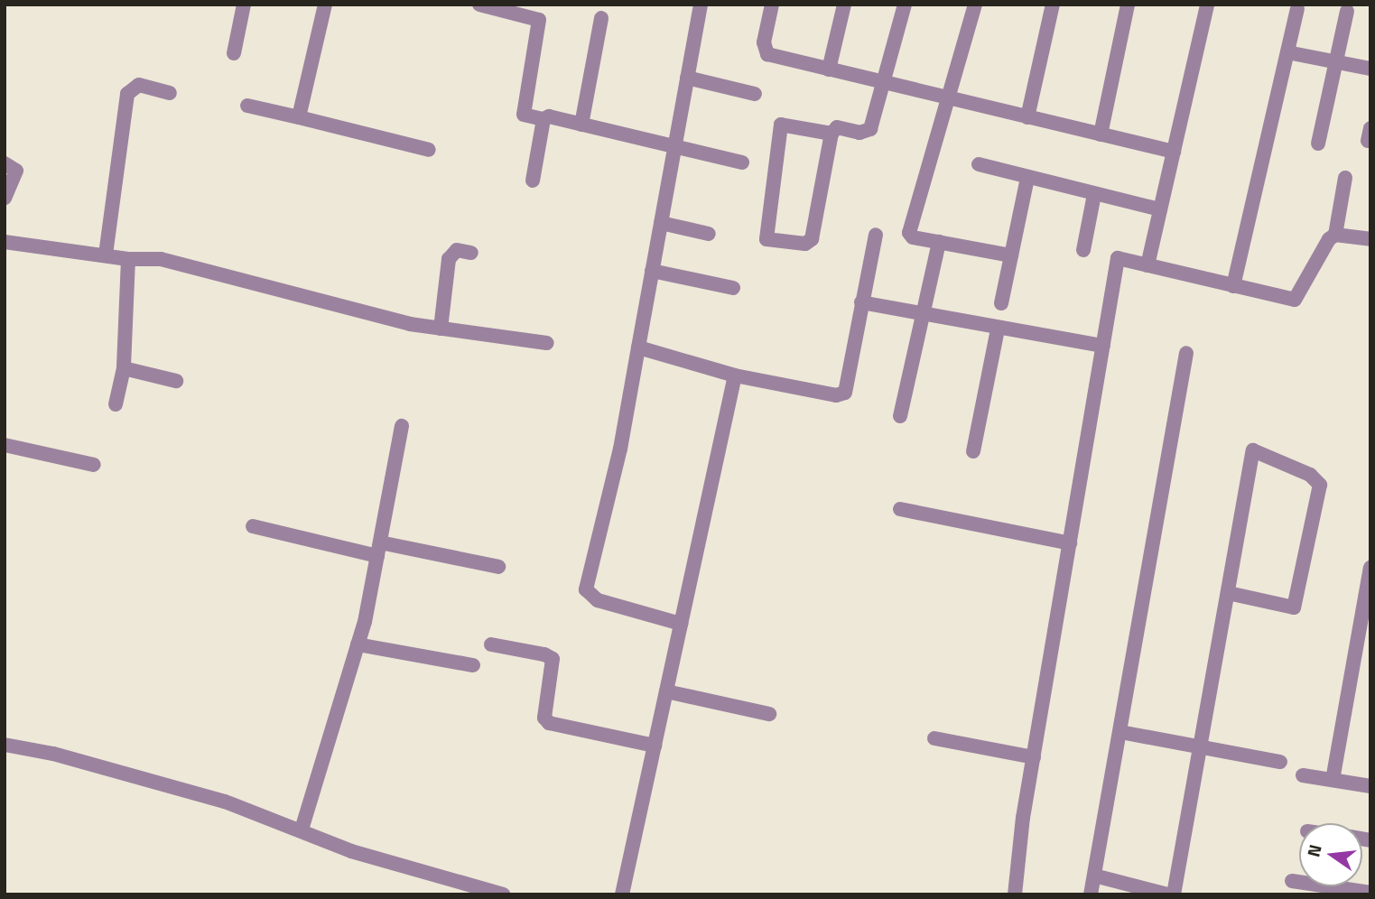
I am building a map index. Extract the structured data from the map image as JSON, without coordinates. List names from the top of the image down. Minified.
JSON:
{"north":"left"}
